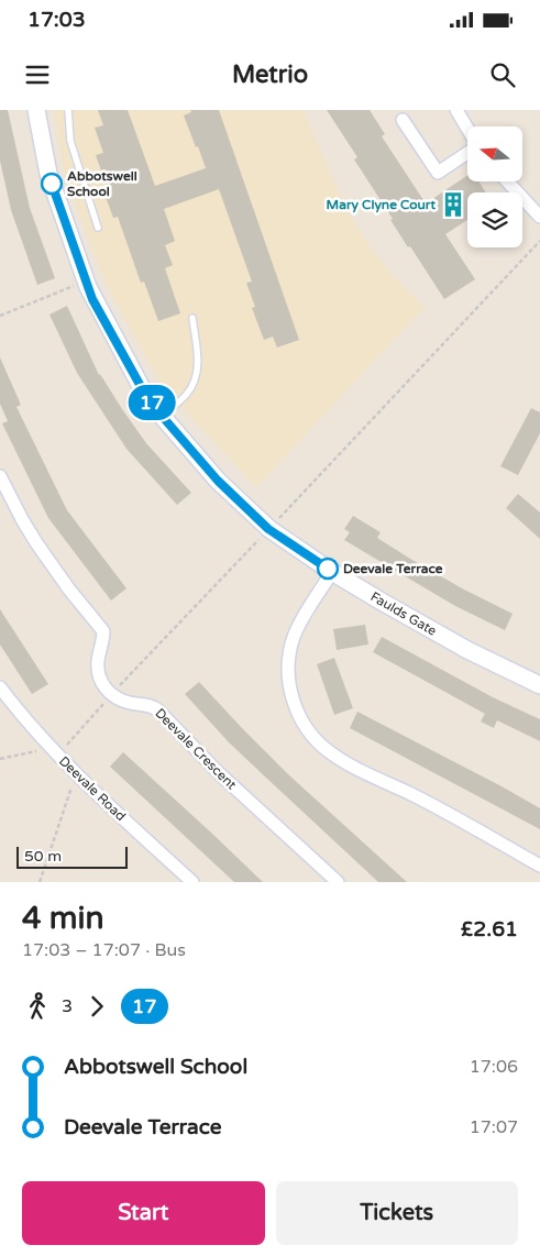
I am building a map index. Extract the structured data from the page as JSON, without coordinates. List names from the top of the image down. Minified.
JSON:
{"streets":{"street":["Faulds Gate","Deevale Crescent","Deevale Road"]},"places":{"other":["Abbotswell School","Deevale Terrace"],"building":["Mary Clyne Court"]},"lines":["bus line 17"],"scale_bar":"50 m","north":"left","page":{"status":"17:03","header":"Metrio","on_map":"17","scale":"50 m","heading":["4 min","17:03 – 17:07 · Bus","£2.61"],"legs":["3","17"],"list":[{"name":"Abbotswell School","value":"17:06"},{"name":"Deevale Terrace","value":"17:07"}],"buttons":["Start","Tickets"]}}
